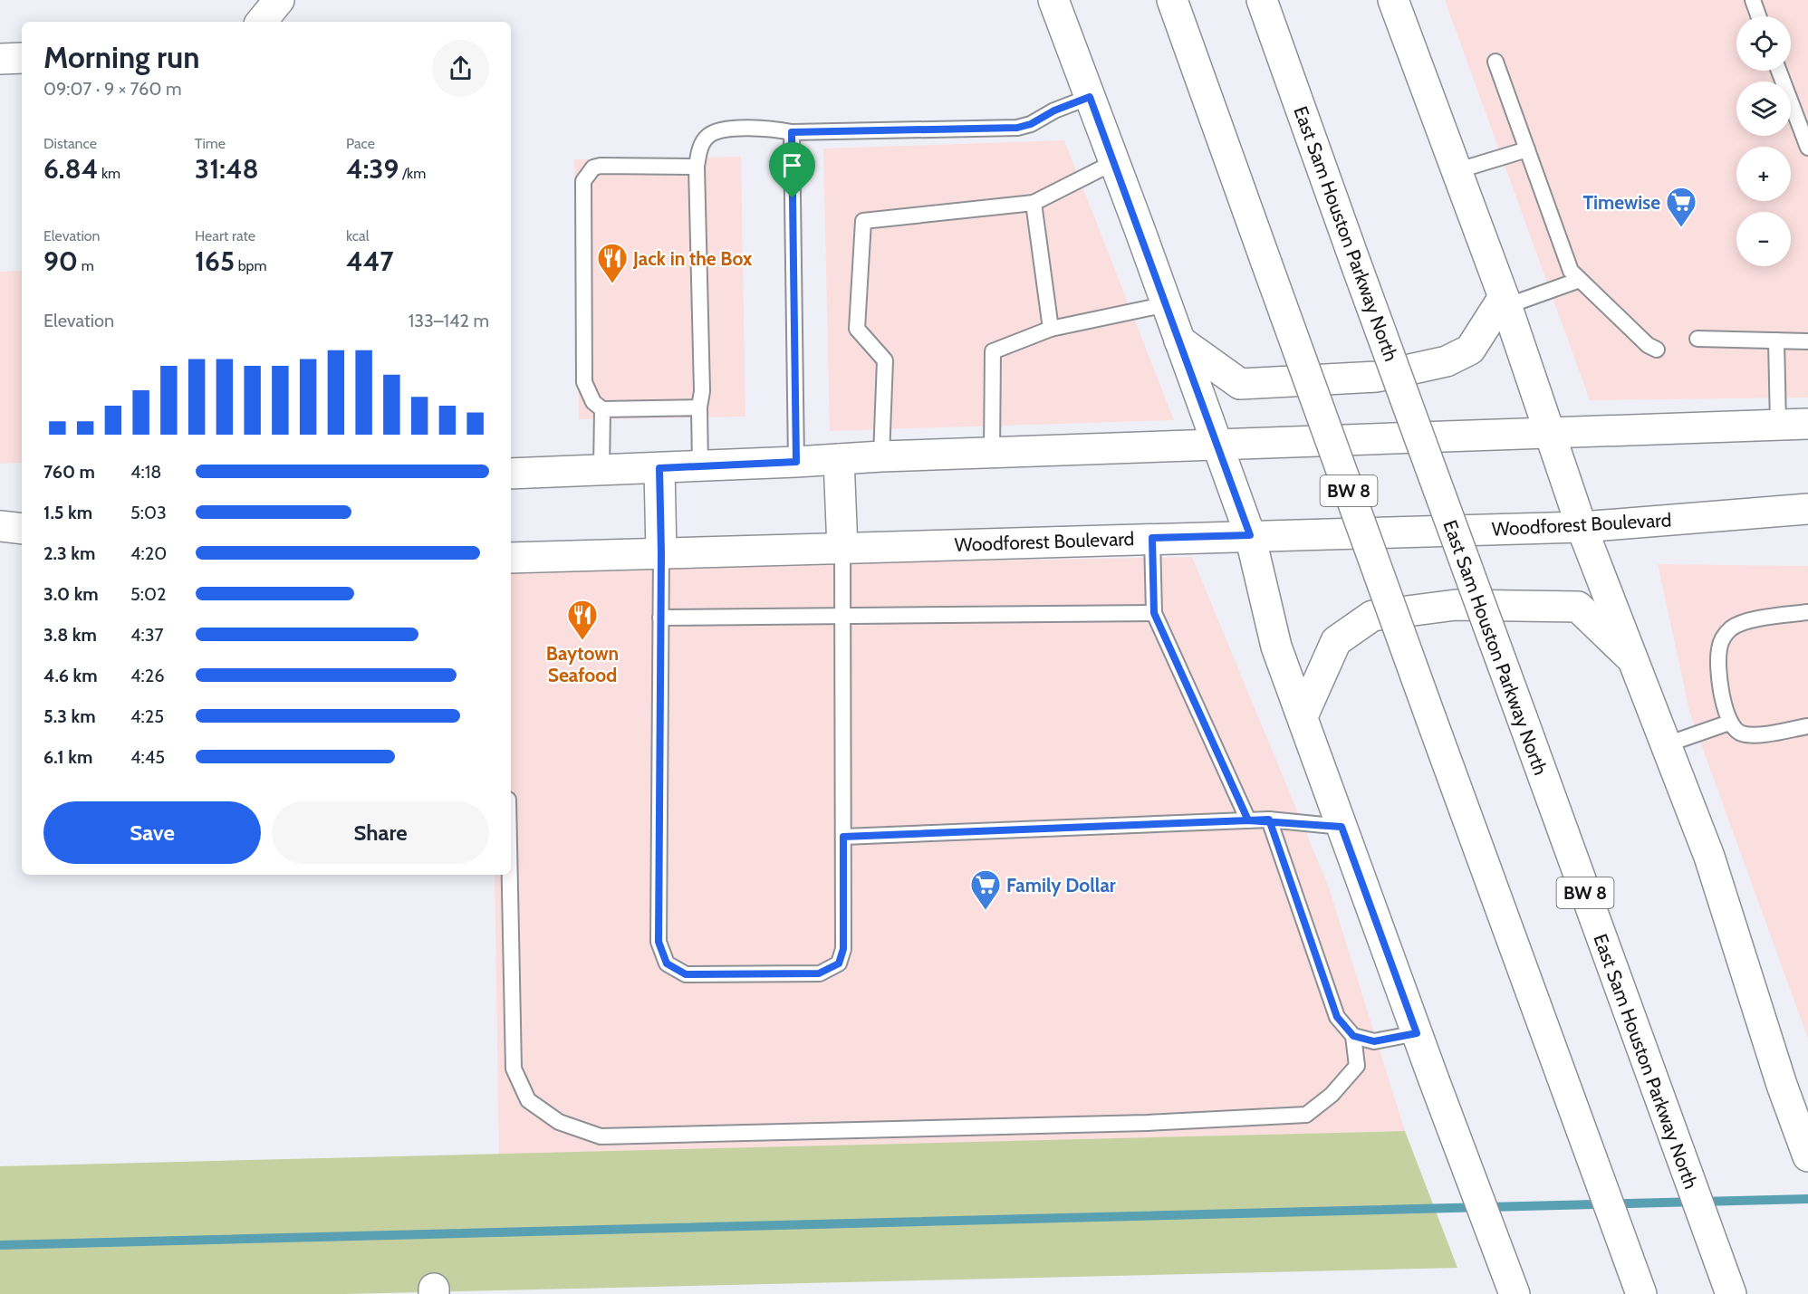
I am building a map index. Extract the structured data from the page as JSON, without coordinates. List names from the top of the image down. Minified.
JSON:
{"streets":{"main road":["East Sam Houston Parkway North","BW 8","Woodforest Boulevard"]},"places":{"supermarket":["Timewise","Family Dollar"],"restaurant":["Jack in the Box","Baytown Seafood"]},"page":{"map_buttons":["+","−"],"heading":["Morning run","09:07 · 9 × 760 m"],"stats":[["Distance","6.84 km"],["Time","31:48"],["Pace","4:39 /km"],["Elevation","90 m"],["Heart rate","165 bpm"],["kcal","447"]],"chart":["Elevation","133–142 m"],"list":[{"name":"760 m","note":"4:18"},{"name":"1.5 km","note":"5:03"},{"name":"2.3 km","note":"4:20"},{"name":"3.0 km","note":"5:02"},{"name":"3.8 km","note":"4:37"},{"name":"4.6 km","note":"4:26"},{"name":"5.3 km","note":"4:25"},{"name":"6.1 km","note":"4:45"}],"buttons":["Save","Share"]}}
